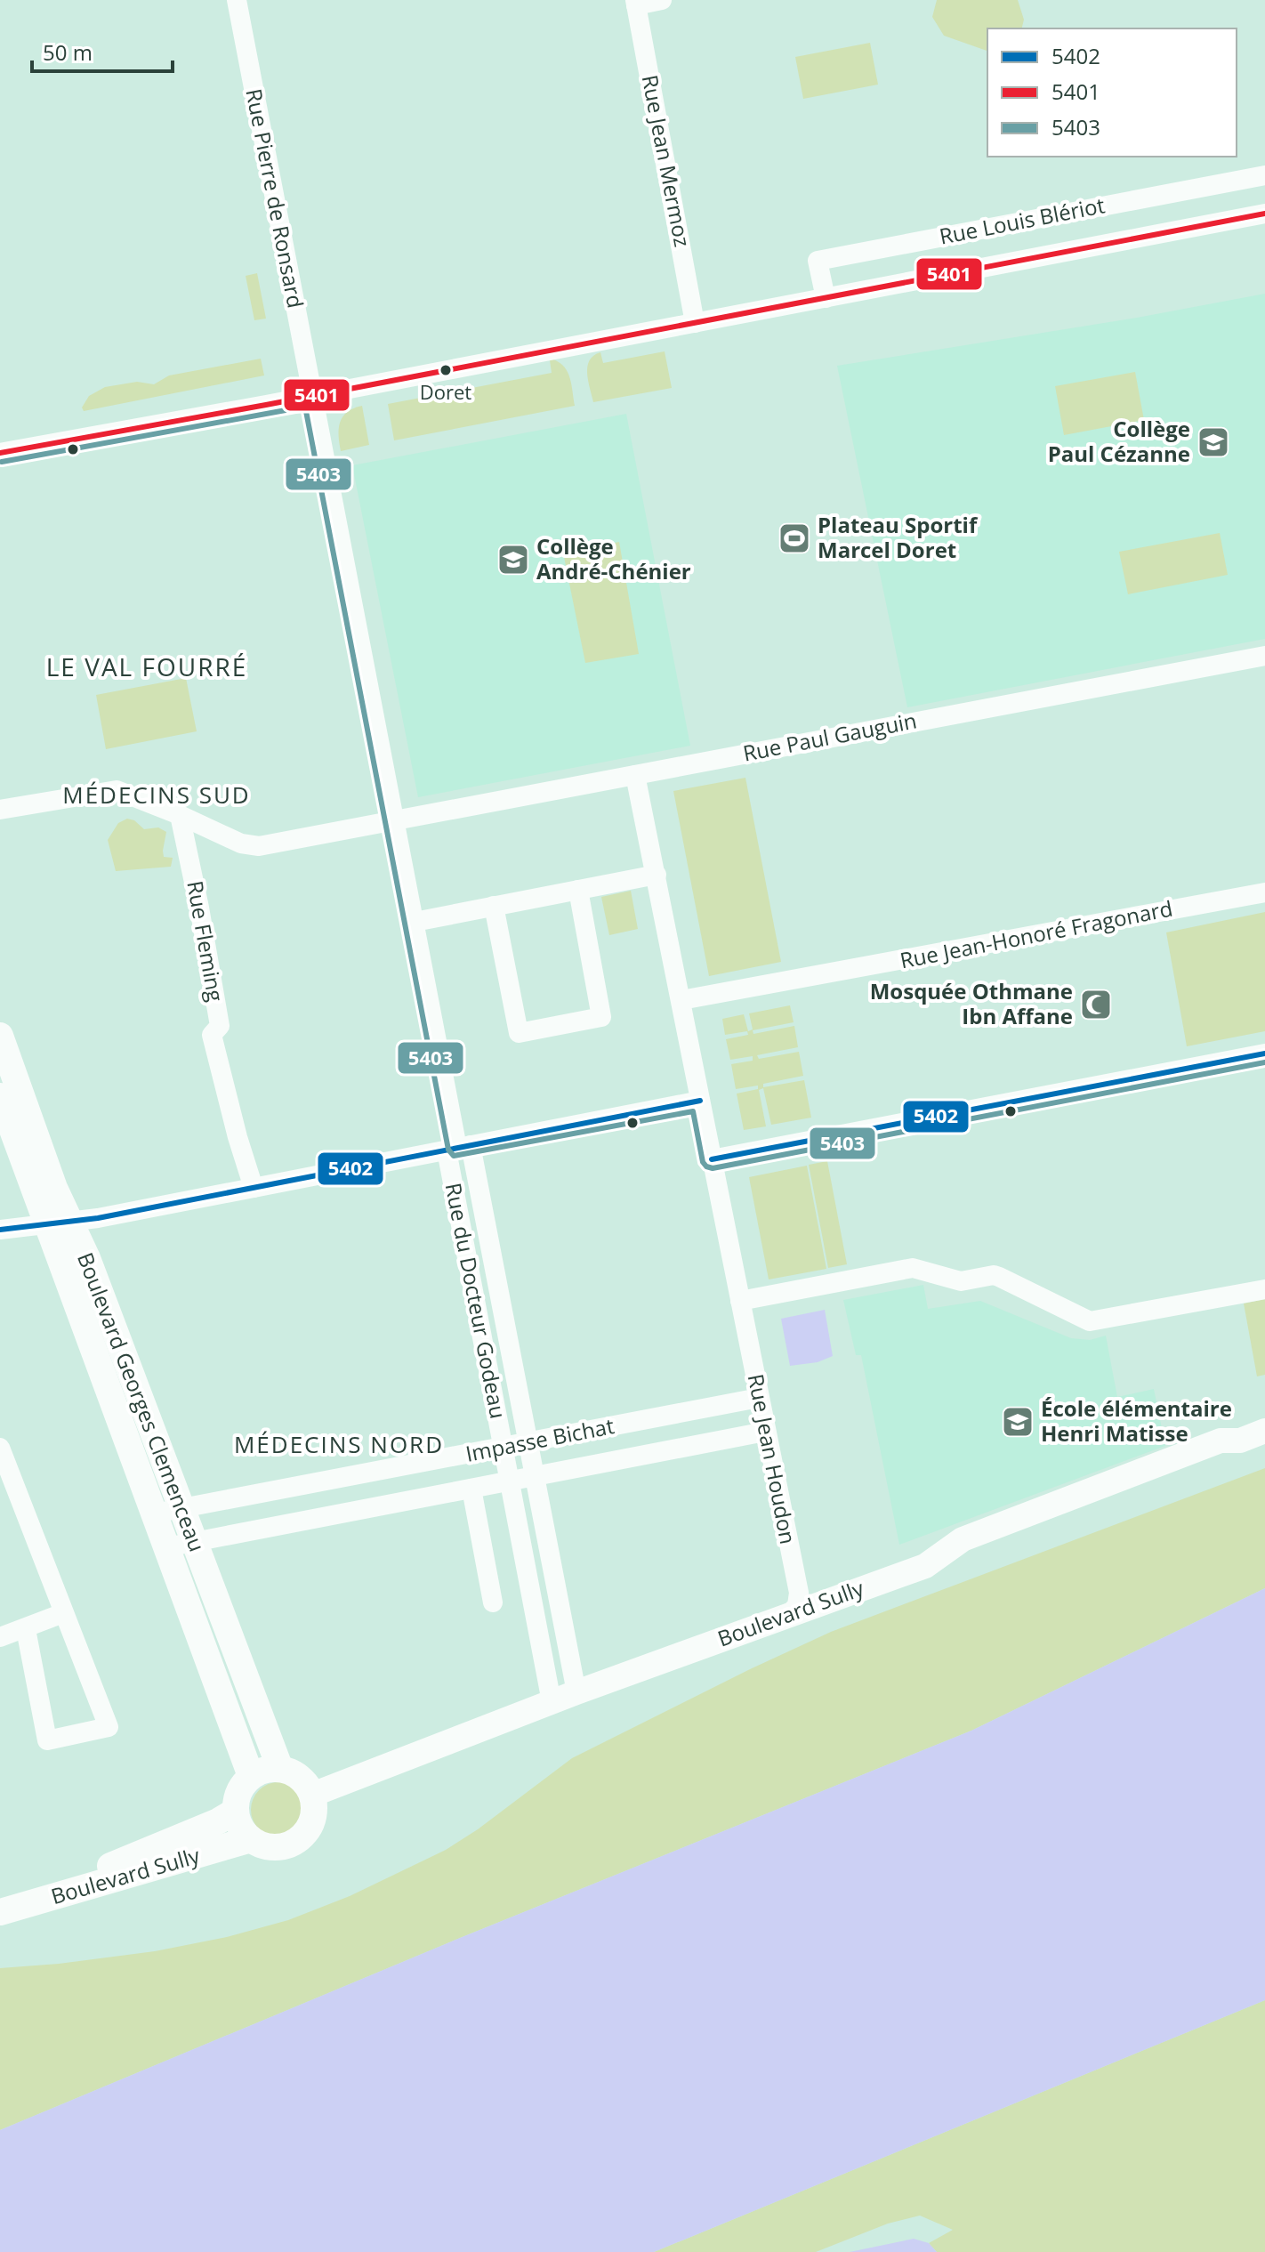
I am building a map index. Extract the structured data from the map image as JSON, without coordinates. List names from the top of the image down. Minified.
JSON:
{"streets":{"main road":["Boulevard Georges Clemenceau","Boulevard Sully"],"street":["Rue Jean Mermoz","Rue Pierre de Ronsard","Rue Louis Blériot","Rue Paul Gauguin","Rue Jean-Honoré Fragonard","Rue Fleming","Rue du Docteur Godeau","Impasse Bichat","Rue Jean Houdon"]},"crossings":[["Rue Pierre de Ronsard","Rue Paul Gauguin"],["Rue Pierre de Ronsard","Rue du Docteur Godeau"],["Rue Paul Gauguin","Rue Fleming"],["Rue Paul Gauguin","Rue Jean Houdon"],["Rue Jean-Honoré Fragonard","Rue Jean Houdon"],["Rue du Docteur Godeau","Impasse Bichat"],["Rue du Docteur Godeau","Boulevard Sully"],["Boulevard Georges Clemenceau","Impasse Bichat"],["Boulevard Georges Clemenceau","Boulevard Sully"],["Impasse Bichat","Rue Jean Houdon"],["Rue Jean Houdon","Boulevard Sully"]],"districts":["LE VAL FOURRÉ","MÉDECINS SUD","MÉDECINS NORD"],"places":{"other":["Doret"],"school or university":["Collège Paul Cézanne","Collège André-Chénier","École élémentaire Henri Matisse"],"sports":["Plateau Sportif Marcel Doret"],"mosque":["Mosquée Othmane Ibn Affane"]},"lines":["transit line 5401","transit line 5403","transit line 5402"],"legend":["5402","5401","5403"],"scale_bar":"50 m"}
